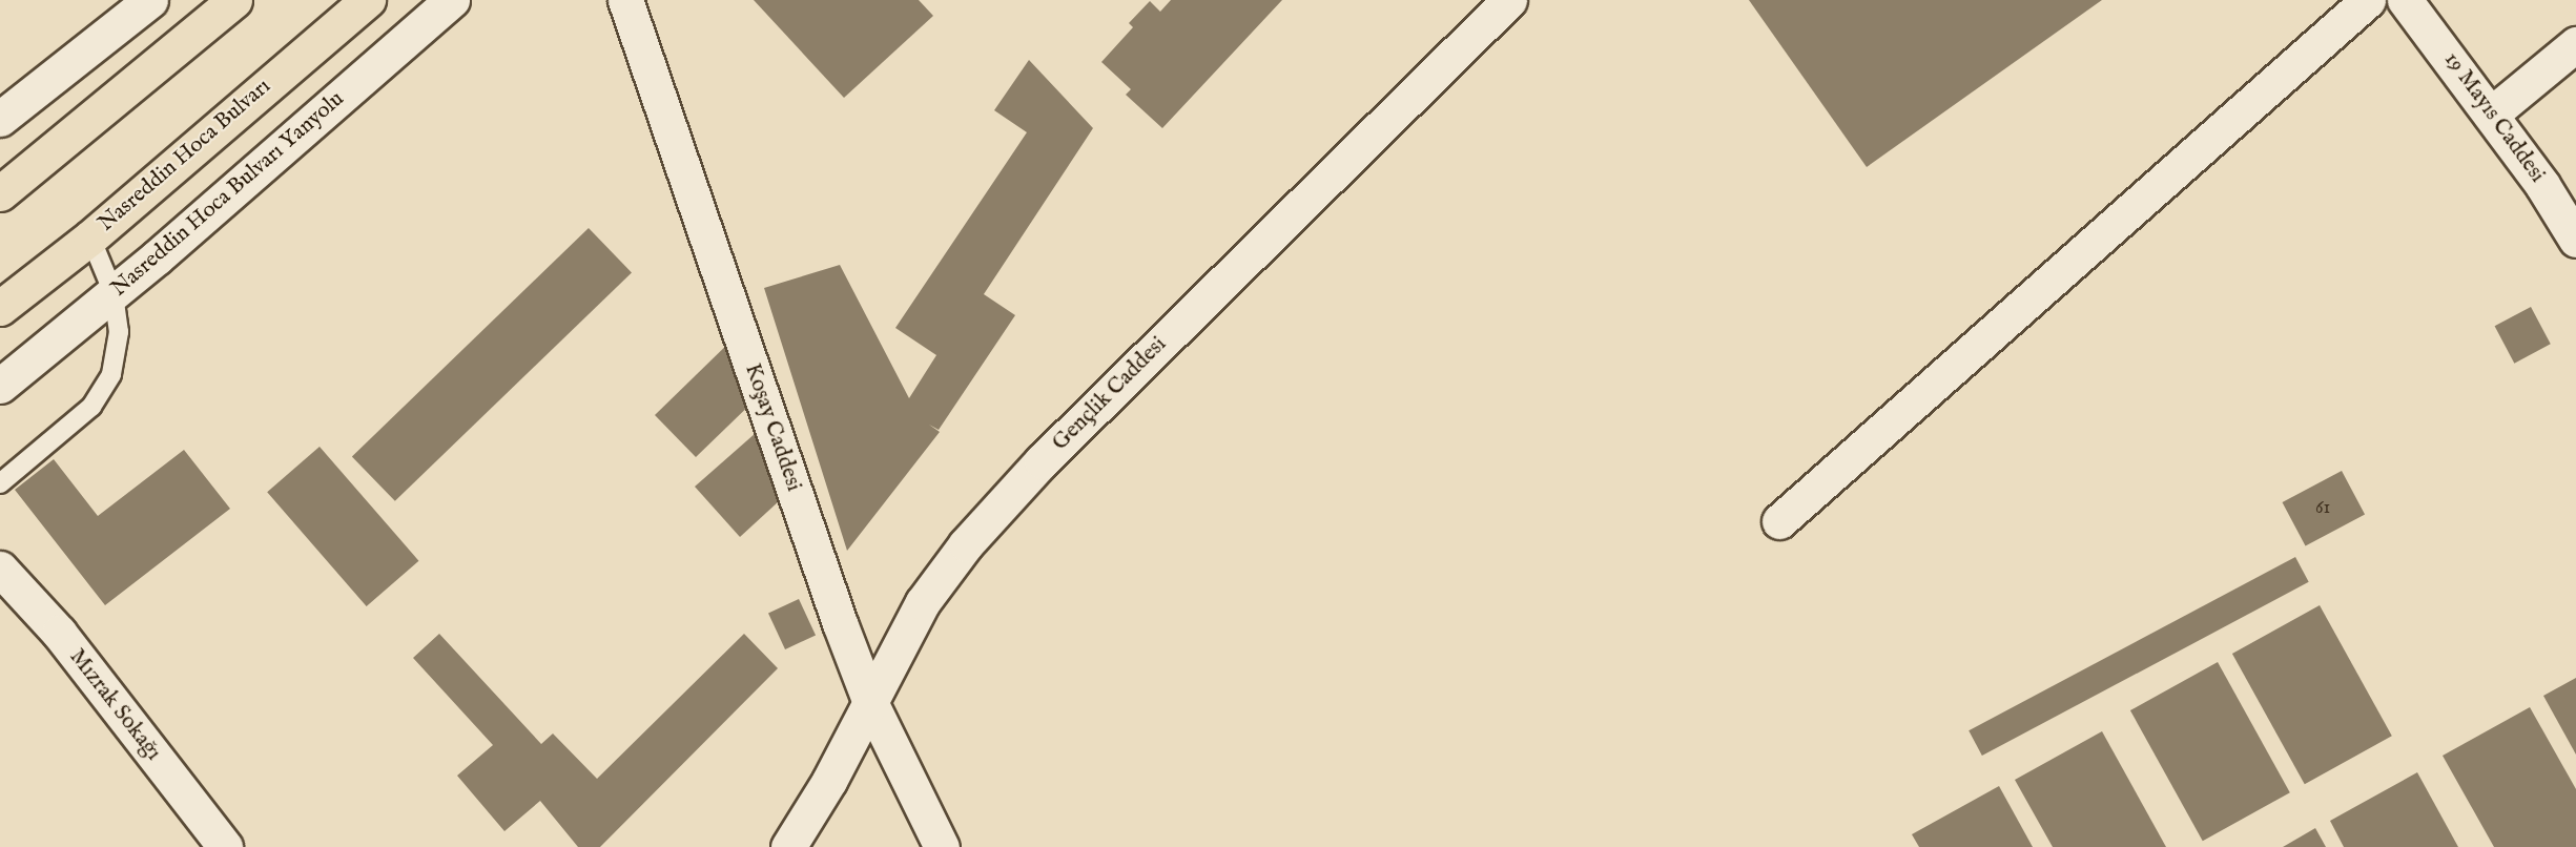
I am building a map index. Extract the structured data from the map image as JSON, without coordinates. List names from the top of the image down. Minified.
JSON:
{"streets":{"highway":["Nasreddin Hoca Bulvarı"],"street":["19 Mayıs Caddesi","Nasreddin Hoca Bulvarı Yanyolu","Gençlik Caddesi","Koşay Caddesi","Mızrak Sokağı"]},"crossings":[["Gençlik Caddesi","Koşay Caddesi"]],"house_numbers":["61"]}
